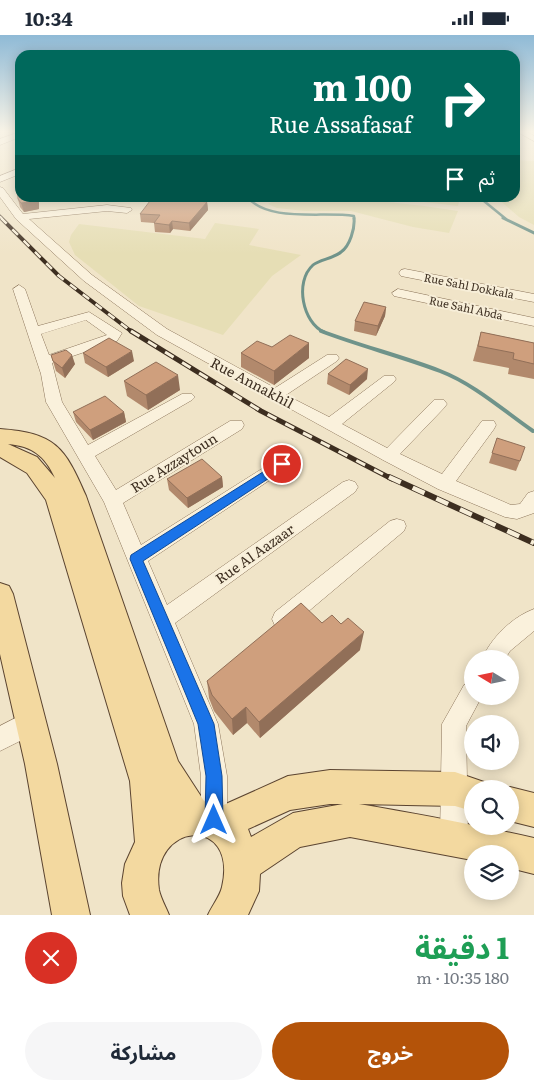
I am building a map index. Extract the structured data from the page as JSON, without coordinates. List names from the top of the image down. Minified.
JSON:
{"streets":{"street":["Rue Sahl Dokkala","Rue Sahl Abda","Rue Annakhil","Rue Azzaytoun","Rue Al Aazaar"]},"north":"left","page":{"status":"10:34","turn":["100 m","Rue Assafasaf"],"then":"ثم","heading":["1 دقيقة","180 m · 10:35"],"buttons":["خروج","مشاركة"]}}
